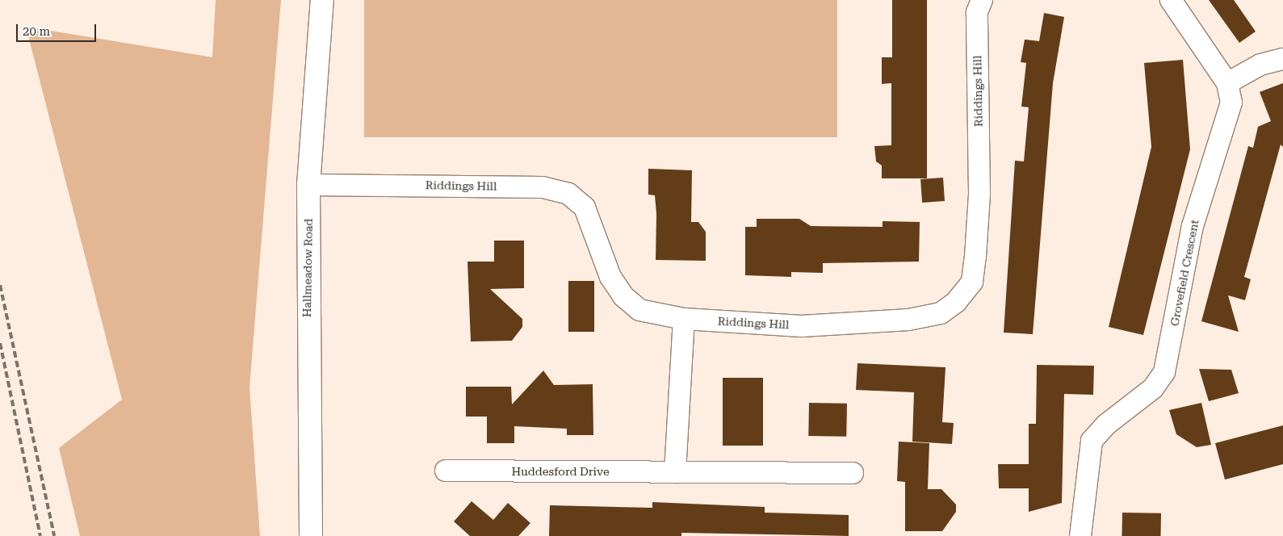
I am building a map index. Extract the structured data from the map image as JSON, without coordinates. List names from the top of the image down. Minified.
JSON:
{"streets":{"street":["Riddings Hill","Hallmeadow Road","Grovefield Crescent","Huddesford Drive"]},"crossings":[["Riddings Hill","Hallmeadow Road"]],"scale_bar":"20 m"}
